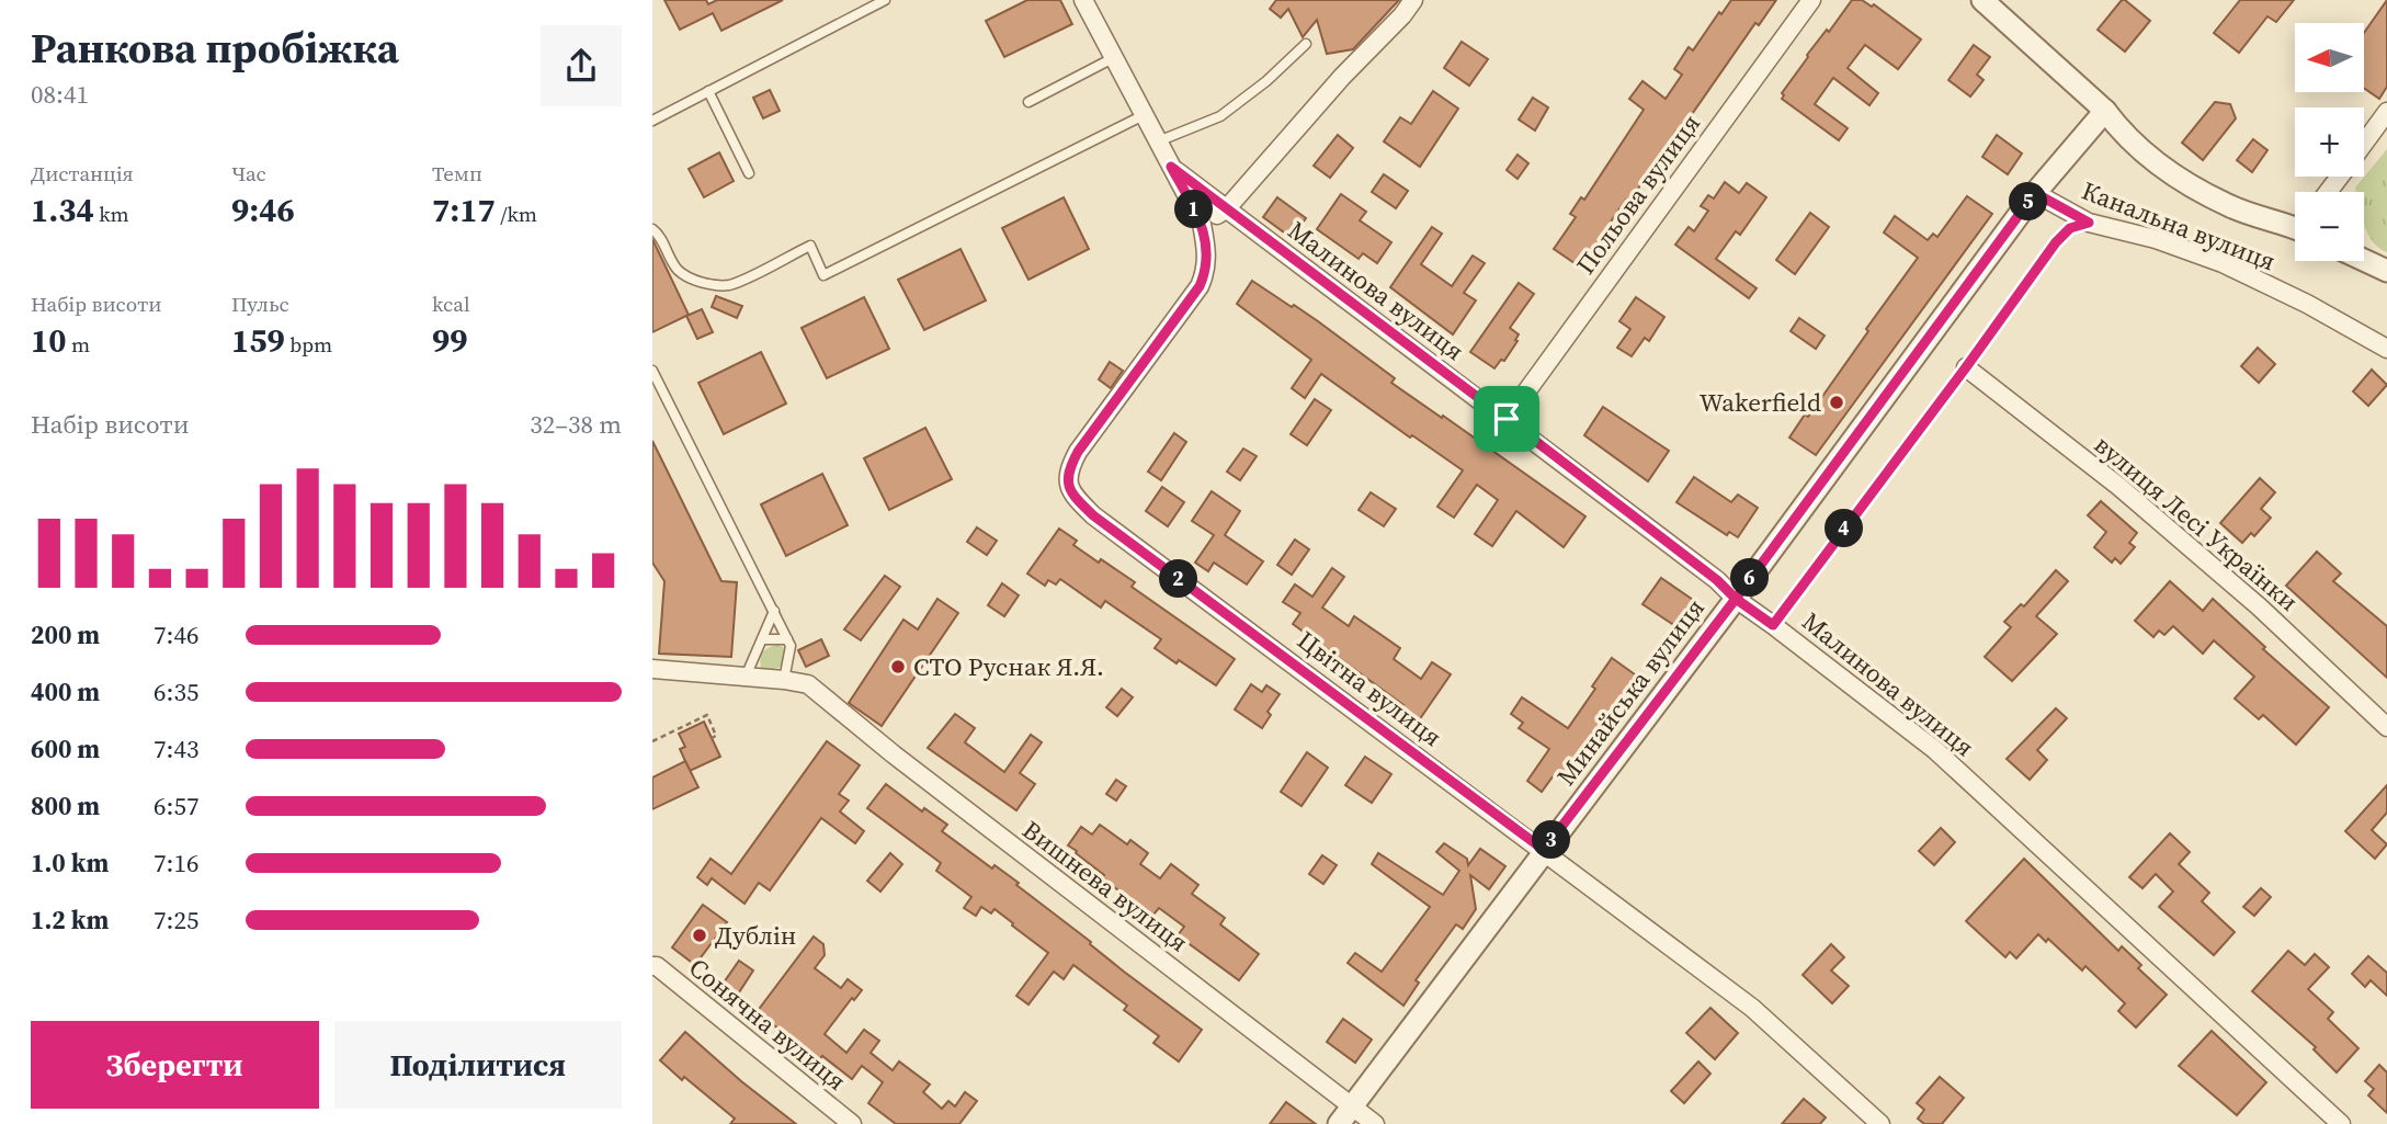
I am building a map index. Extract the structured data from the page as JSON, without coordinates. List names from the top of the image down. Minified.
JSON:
{"streets":{"street":["Польова вулиця","Канальна вулиця","Малинова вулиця","вулиця Лесі Українки","Цвітна вулиця","Минайська вулиця","Вишнева вулиця","Сонячна вулиця"]},"crossings":[["Польова вулиця","Малинова вулиця"],["Канальна вулиця","Минайська вулиця"],["Малинова вулиця","Минайська вулиця"],["Цвітна вулиця","Минайська вулиця"],["Минайська вулиця","Вишнева вулиця"]],"places":["Wakerfield","СТО Руснак Я.Я.","Дублін"],"north":"left","page":{"heading":["Ранкова пробіжка","08:41"],"map_buttons":["+","−"],"stats":[["Дистанція","1.34 km"],["Час","9:46"],["Темп","7:17 /km"],["Набір висоти","10 m"],["Пульс","159 bpm"],["kcal","99"]],"pins":["5","1","4","6","2","3"],"chart":["Набір висоти","32–38 m"],"list":[{"name":"200 m","note":"7:46"},{"name":"400 m","note":"6:35"},{"name":"600 m","note":"7:43"},{"name":"800 m","note":"6:57"},{"name":"1.0 km","note":"7:16"},{"name":"1.2 km","note":"7:25"}],"buttons":["Зберегти","Поділитися"]}}
